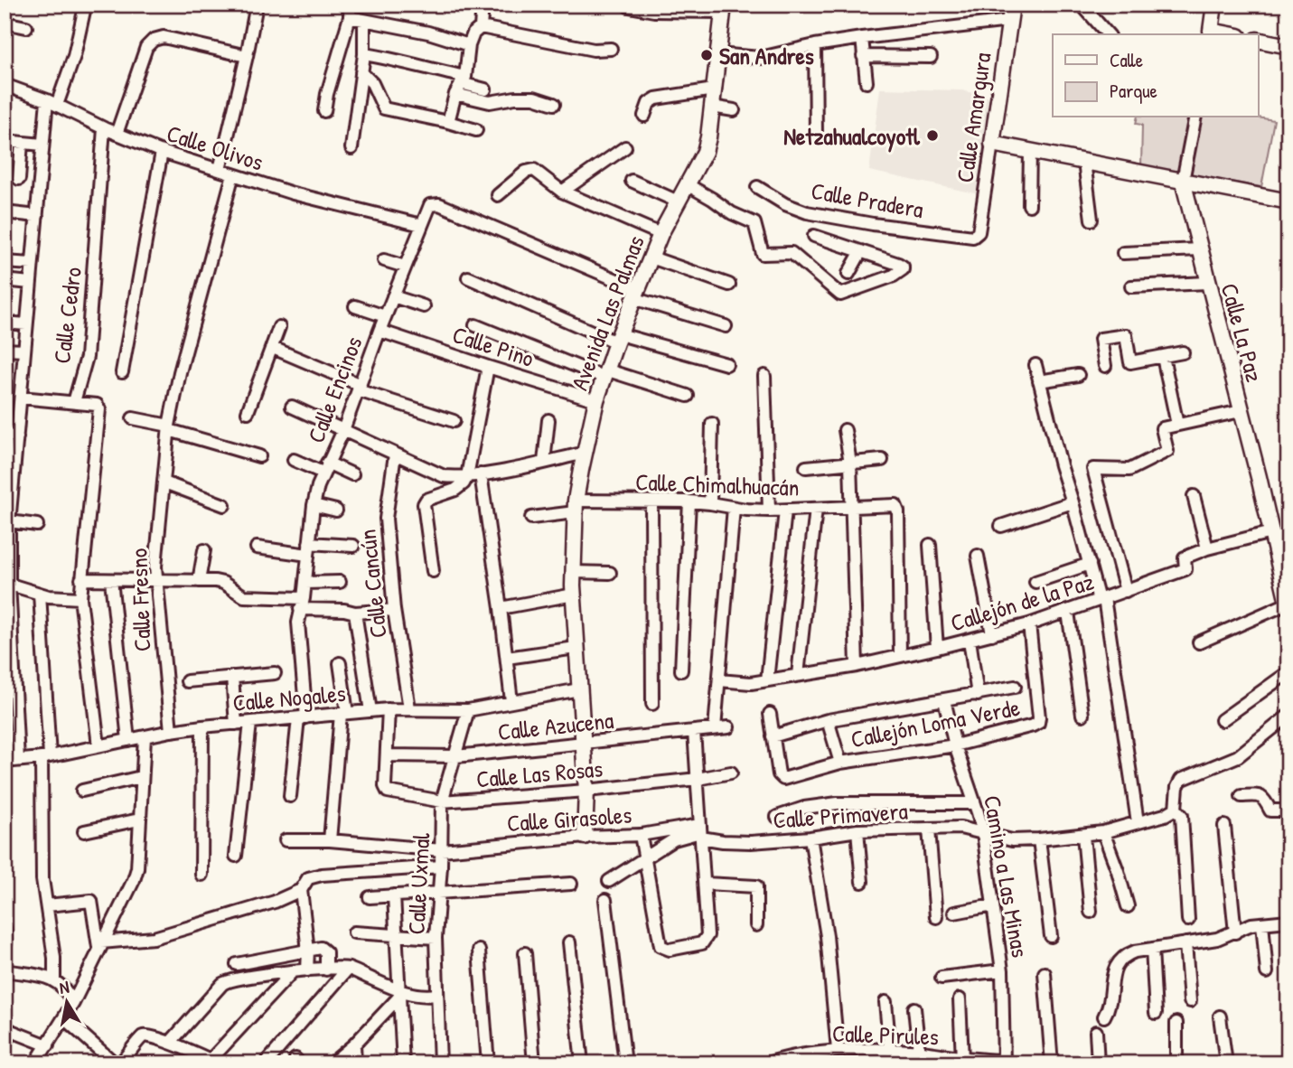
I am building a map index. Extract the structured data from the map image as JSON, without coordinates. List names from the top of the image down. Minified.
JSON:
{"streets":{"main road":["Calle Amargura","Avenida Las Palmas","Calle La Paz"],"street":["Calle Olivos","Calle Pradera","Calle Cedro","Calle Pino","Calle Encinos","Calle Chimalhuacán","Calle Cancún","Calle Fresno","Callejón de la Paz","Calle Nogales","Callejón Loma Verde","Calle Azucena","Calle Las Rosas","Calle Primavera","Calle Girasoles","Camino a Las Minas","Calle Uxmal","Calle Pirules"]},"crossings":[["Calle Amargura","Calle Pradera"],["Calle Olivos","Calle Cedro"],["Calle Olivos","Calle Encinos"],["Calle Olivos","Calle Fresno"],["Avenida Las Palmas","Calle Pino"],["Avenida Las Palmas","Calle Encinos"],["Avenida Las Palmas","Calle Chimalhuacán"],["Avenida Las Palmas","Calle Nogales"],["Avenida Las Palmas","Calle Azucena"],["Avenida Las Palmas","Calle Las Rosas"],["Avenida Las Palmas","Calle Girasoles"],["Calle La Paz","Callejón de la Paz"],["Calle Pino","Calle Encinos"],["Calle Encinos","Calle Nogales"],["Calle Chimalhuacán","Callejón de la Paz"],["Calle Cancún","Calle Nogales"],["Calle Fresno","Calle Nogales"],["Callejón de la Paz","Callejón Loma Verde"],["Calle Nogales","Calle Uxmal"],["Callejón Loma Verde","Camino a Las Minas"],["Calle Azucena","Calle Las Rosas"],["Calle Azucena","Calle Uxmal"],["Calle Las Rosas","Calle Uxmal"],["Calle Primavera","Calle Girasoles"],["Calle Primavera","Camino a Las Minas"],["Calle Girasoles","Calle Uxmal"],["Camino a Las Minas","Calle Pirules"]],"places":["San Andres","Netzahualcoyotl"],"legend":["Calle","Parque"],"north":"top"}
